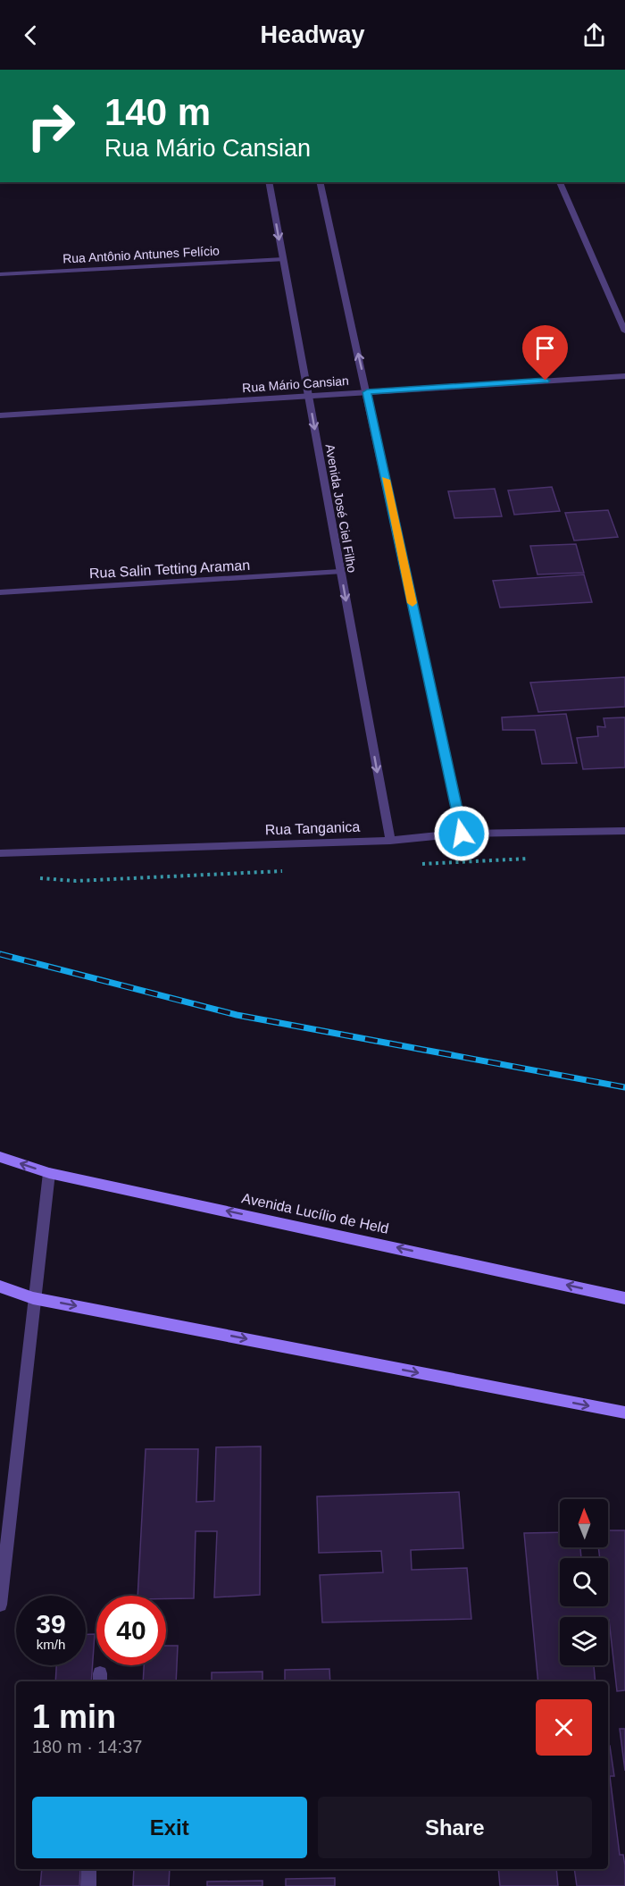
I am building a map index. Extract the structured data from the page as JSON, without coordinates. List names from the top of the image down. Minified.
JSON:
{"streets":{"main road":["Avenida Lucílio de Held"],"street":["Rua Antônio Antunes Felício","Rua Mário Cansian","Avenida José Ciel Filho","Rua Salin Tetting Araman","Rua Tanganica"]},"crossings":[["Rua Antônio Antunes Felício","Avenida José Ciel Filho"],["Rua Mário Cansian","Avenida José Ciel Filho"],["Avenida José Ciel Filho","Rua Salin Tetting Araman"],["Avenida José Ciel Filho","Rua Tanganica"]],"one_way":["Avenida Lucílio de Held"],"north":"top","page":{"header":"Headway","turn":["140 m","Rua Mário Cansian"],"speed":"39 km/h","limit":"40","heading":["1 min","180 m · 14:37"],"buttons":["Exit","Share"]}}
